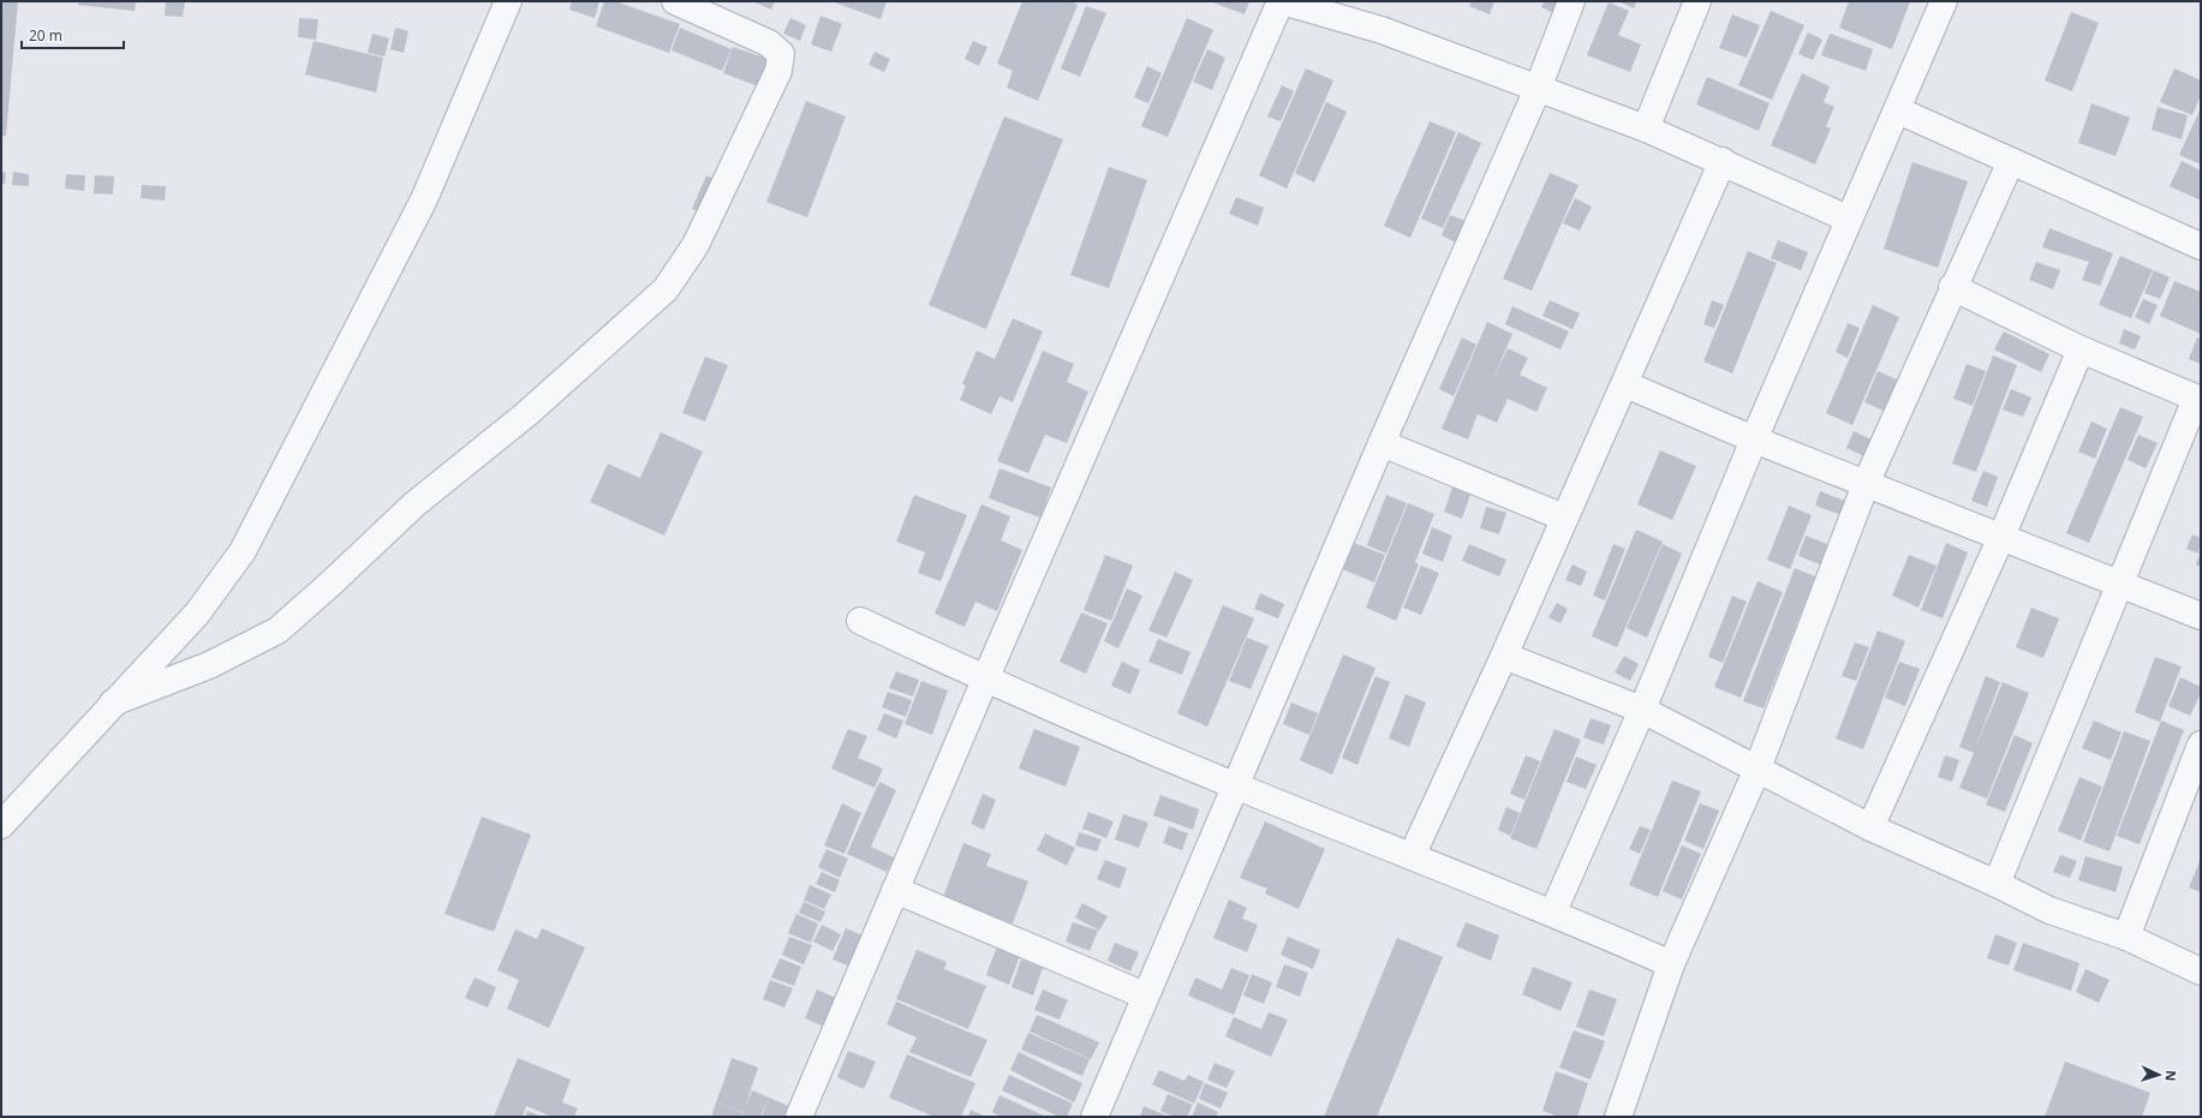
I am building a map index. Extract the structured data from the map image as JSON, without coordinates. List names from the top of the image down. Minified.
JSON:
{"scale_bar":"20 m","north":"right"}
